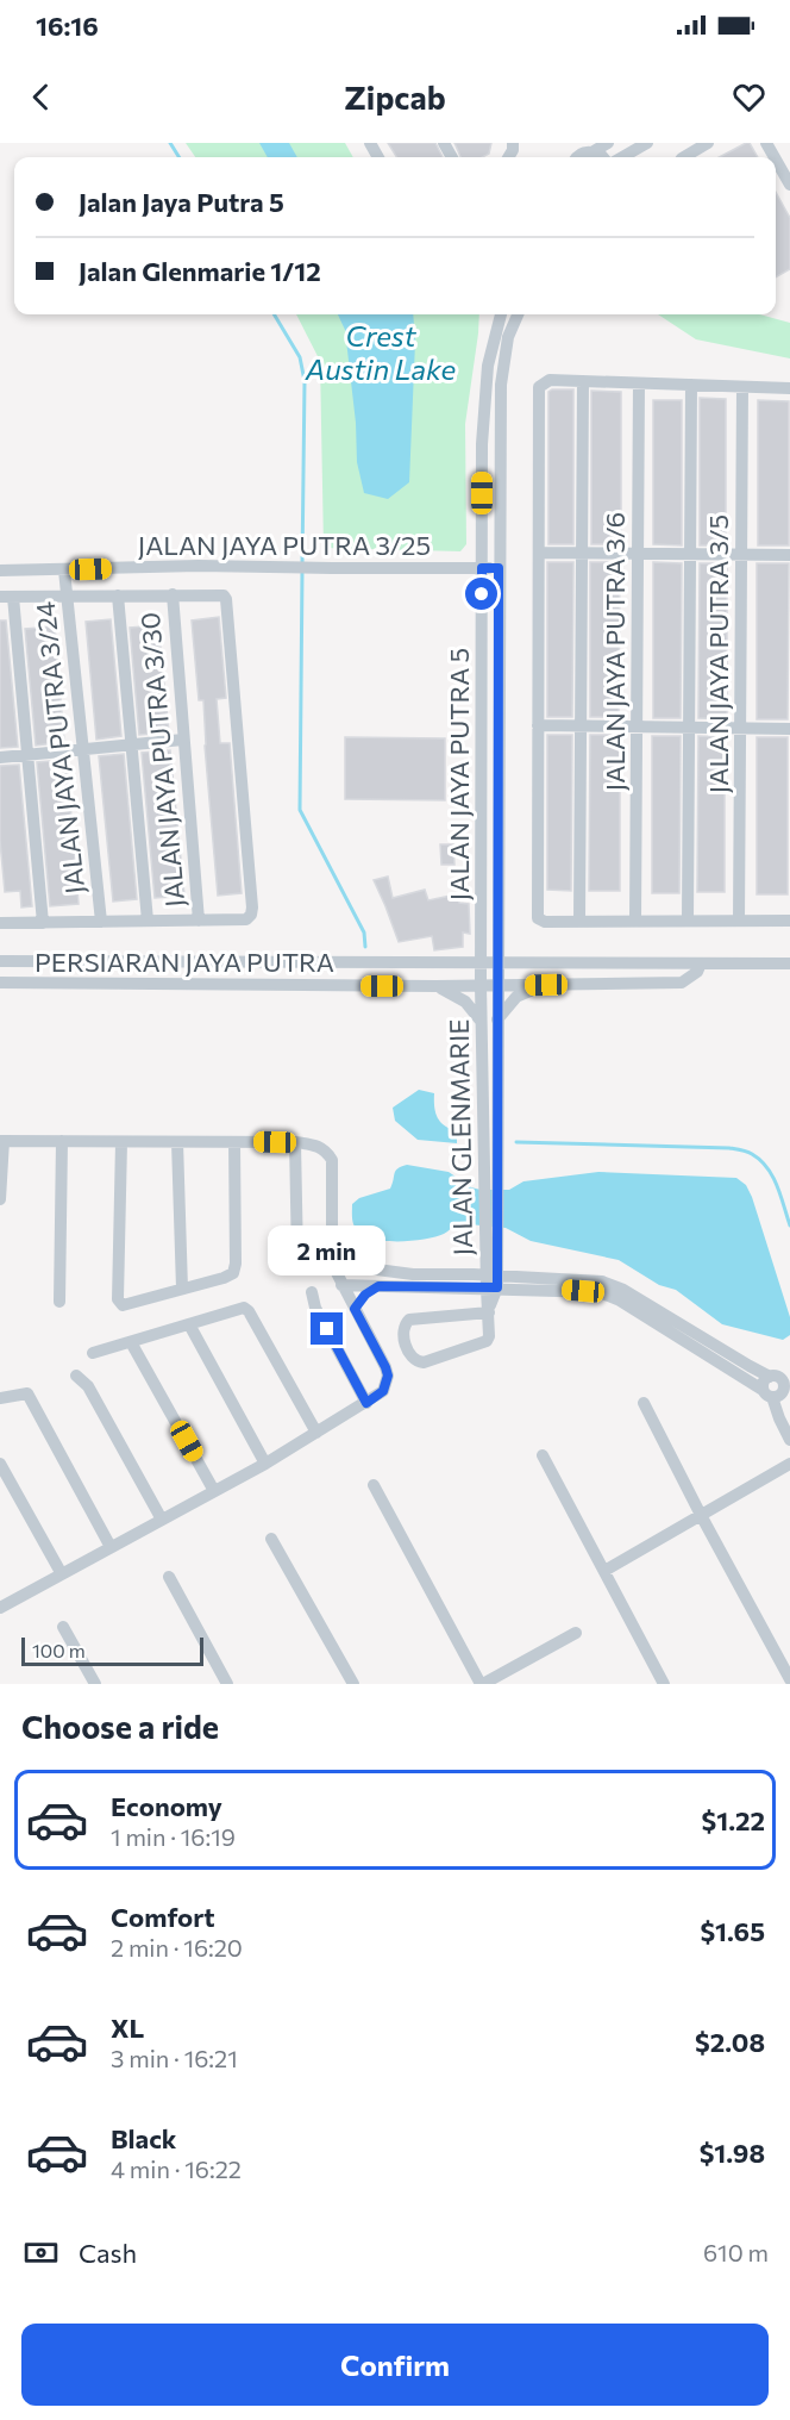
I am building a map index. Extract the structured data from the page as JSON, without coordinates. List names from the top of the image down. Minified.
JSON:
{"streets":{"street":["JALAN JAYA PUTRA 3/25","JALAN JAYA PUTRA 3/6","JALAN JAYA PUTRA 3/5","JALAN JAYA PUTRA 3/24","JALAN JAYA PUTRA 3/30","JALAN JAYA PUTRA 5","PERSIARAN JAYA PUTRA","JALAN GLENMARIE"]},"crossings":[["JALAN JAYA PUTRA 3/25","JALAN JAYA PUTRA 3/24"],["JALAN JAYA PUTRA 3/25","JALAN JAYA PUTRA 3/30"],["JALAN JAYA PUTRA 3/25","JALAN JAYA PUTRA 5"],["JALAN JAYA PUTRA 5","PERSIARAN JAYA PUTRA"],["JALAN JAYA PUTRA 5","JALAN GLENMARIE"],["PERSIARAN JAYA PUTRA","JALAN GLENMARIE"]],"water":["Crest Austin Lake"],"scale_bar":"100 m","page":{"status":"16:16","header":"Zipcab","banner":["Jalan Jaya Putra 5","Jalan Glenmarie 1/12"],"bubble":"2 min","scale":"100 m","heading":"Choose a ride","list":[{"name":"Economy","note":"1 min · 16:19","value":"$1.22"},{"name":"Comfort","note":"2 min · 16:20","value":"$1.65"},{"name":"XL","note":"3 min · 16:21","value":"$2.08"},{"name":"Black","note":"4 min · 16:22","value":"$1.98"}],"pay":["Cash","610 m"],"buttons":"Confirm"}}
